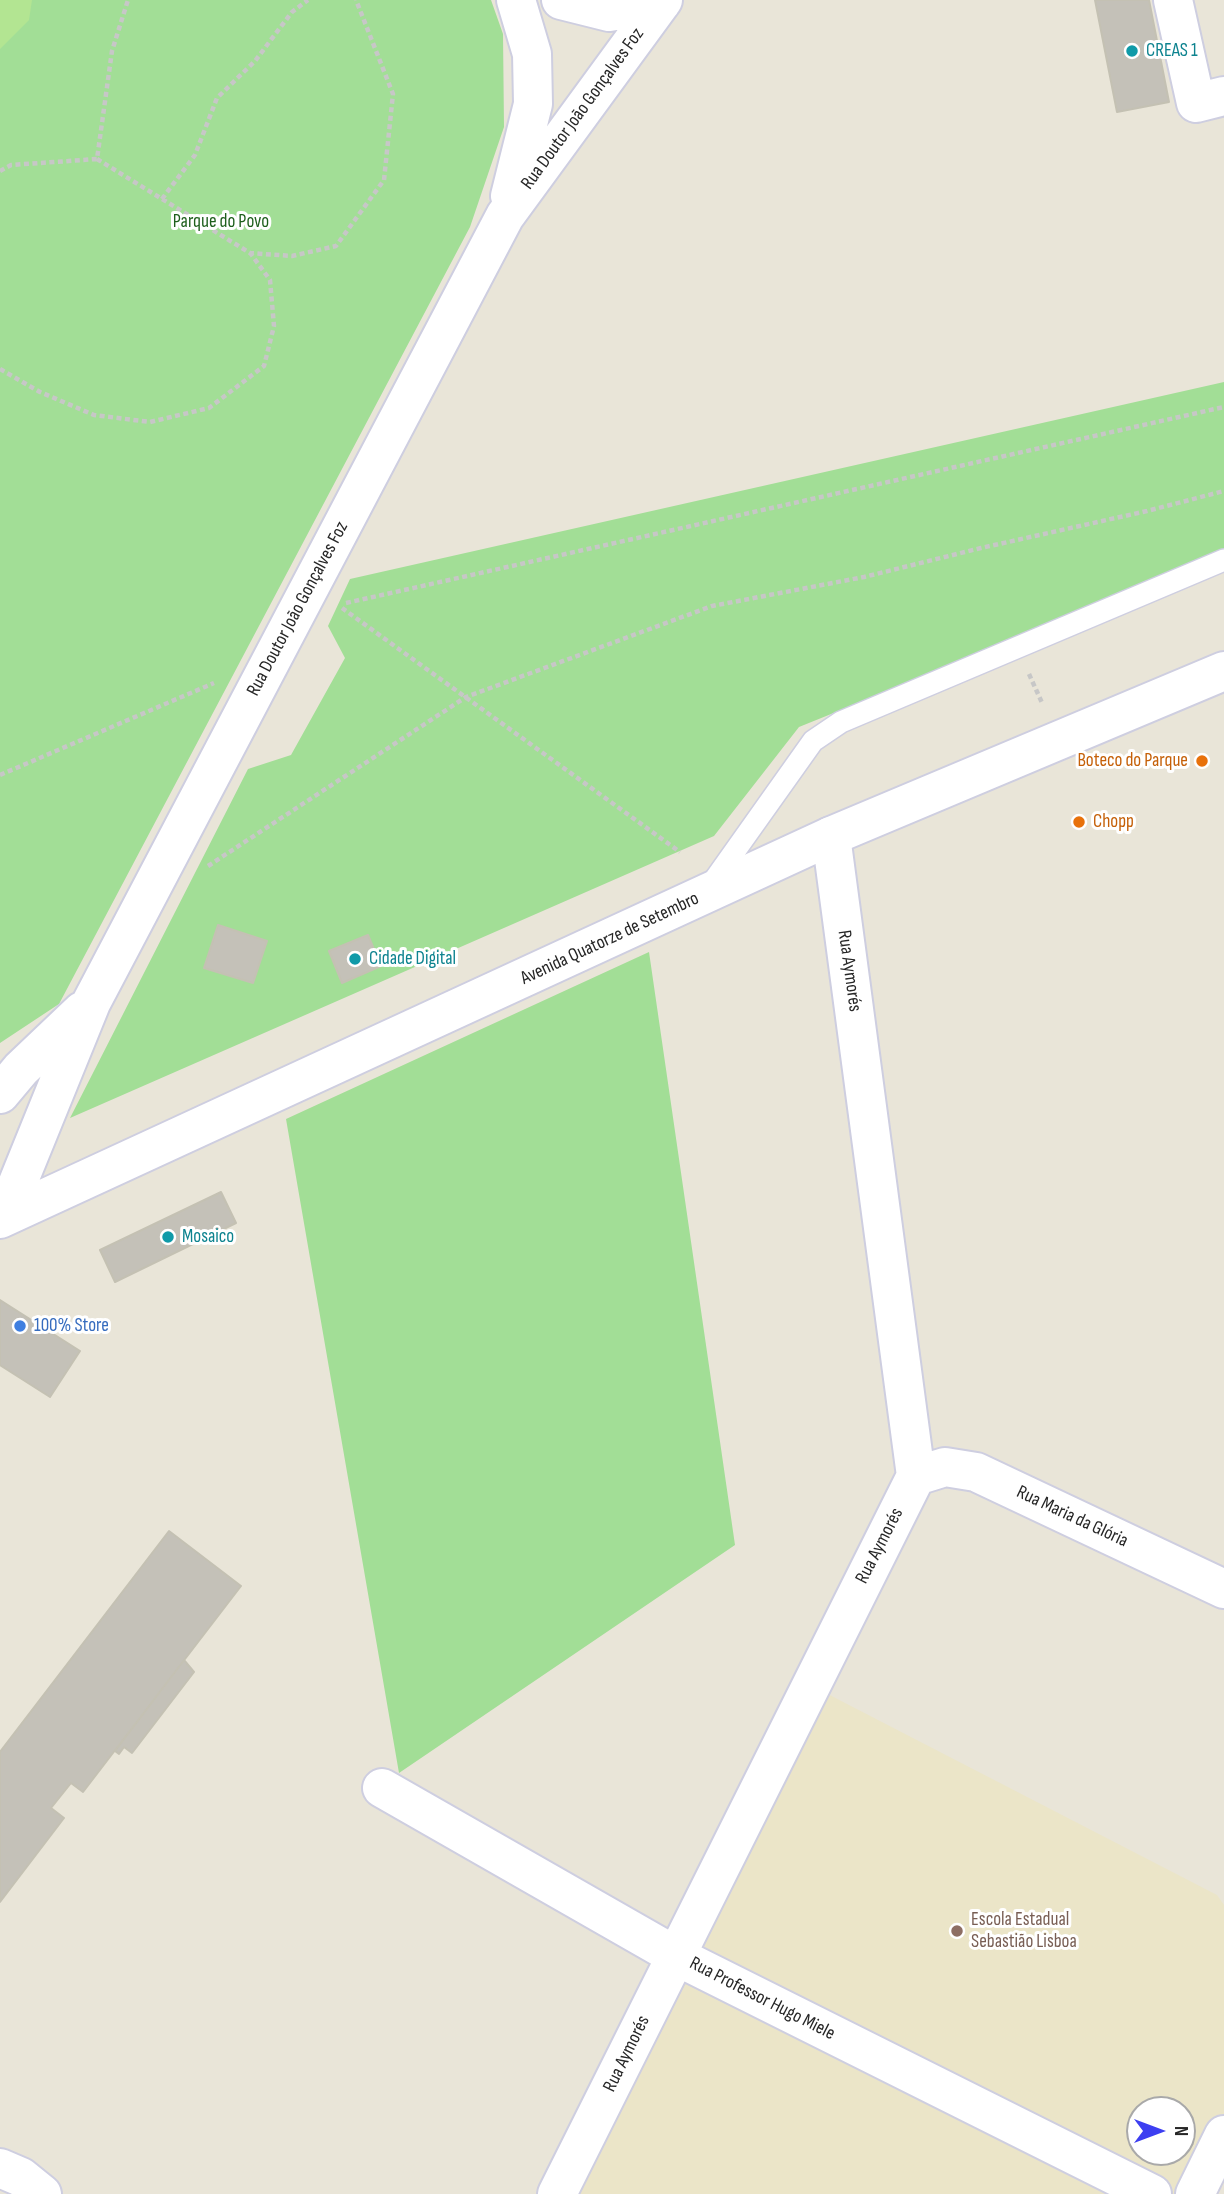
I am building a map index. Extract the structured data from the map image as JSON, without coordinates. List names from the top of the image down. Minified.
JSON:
{"streets":{"street":["Rua Doutor João Gonçalves Foz","Avenida Quatorze de Setembro","Rua Aymorés","Rua Maria da Glória","Rua Professor Hugo Miele"]},"crossings":[["Rua Doutor João Gonçalves Foz","Avenida Quatorze de Setembro"],["Avenida Quatorze de Setembro","Rua Aymorés"],["Rua Aymorés","Rua Maria da Glória"],["Rua Aymorés","Rua Professor Hugo Miele"]],"parks":["Parque do Povo"],"places":["CREAS 1","Boteco do Parque","Chopp","Cidade Digital","Mosaico","100% Store","Escola Estadual Sebastião Lisboa"],"north":"right"}
